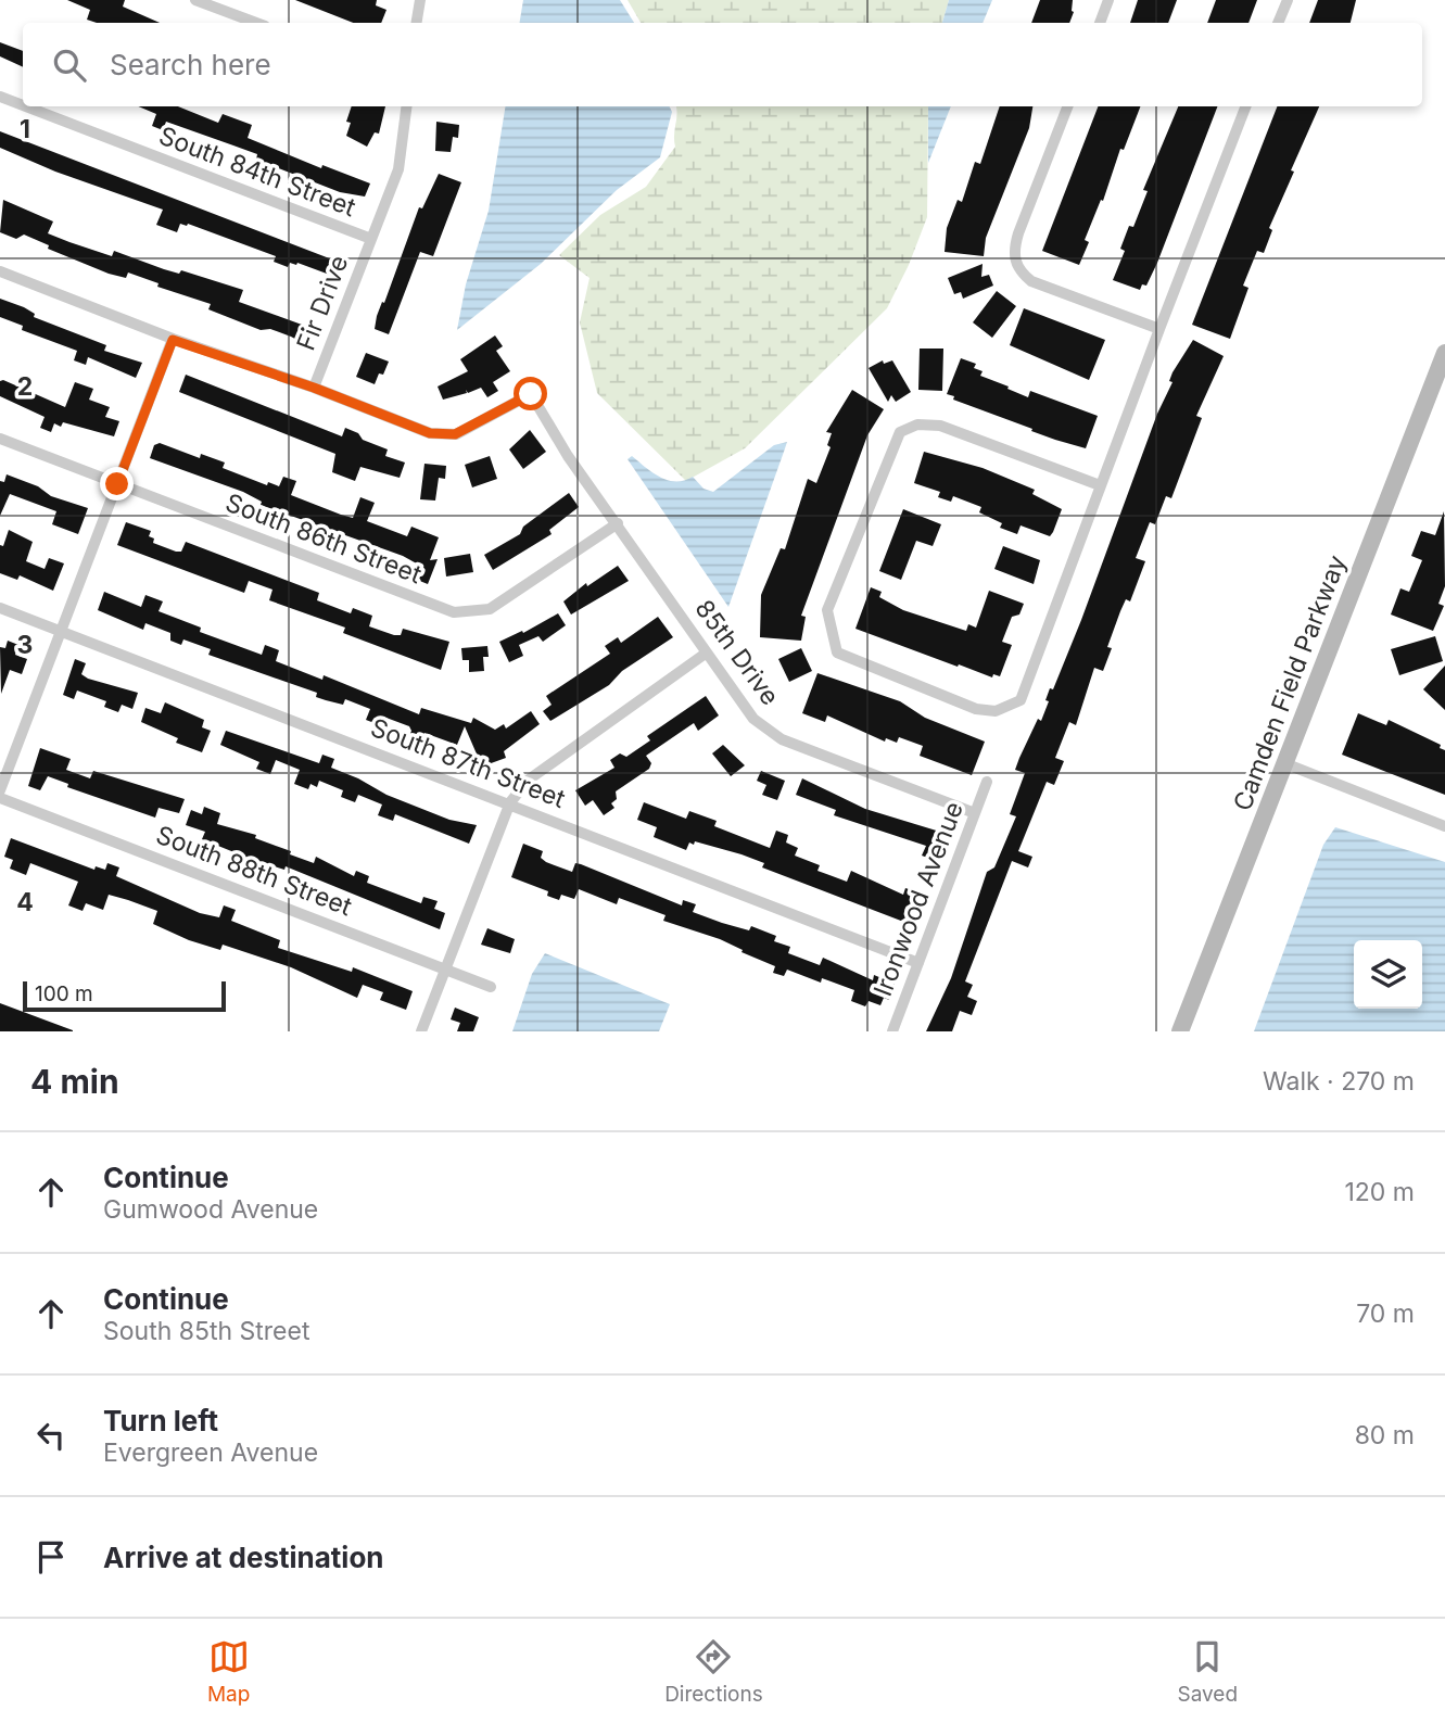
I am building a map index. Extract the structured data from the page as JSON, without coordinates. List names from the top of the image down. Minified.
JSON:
{"streets":{"street":["South 84th Street","Fir Drive","South 86th Street","85th Drive","Camden Field Parkway","South 87th Street","South 88th Street","Ironwood Avenue"]},"crossings":[["South 84th Street","Fir Drive"],["Fir Drive","85th Drive"],["South 86th Street","85th Drive"],["85th Drive","Ironwood Avenue"],["South 87th Street","Ironwood Avenue"]],"scale_bar":"100 m","page":{"search":"Search here","scale":"100 m","heading":["4 min","Walk · 270 m"],"list":[["Continue","Gumwood Avenue","120 m"],["Continue","South 85th Street","70 m"],["Turn left","Evergreen Avenue","80 m"],"Arrive at destination"],"nav":["Map","Directions","Saved"]},"grid":{"rows":["1","2","3","4"]}}
